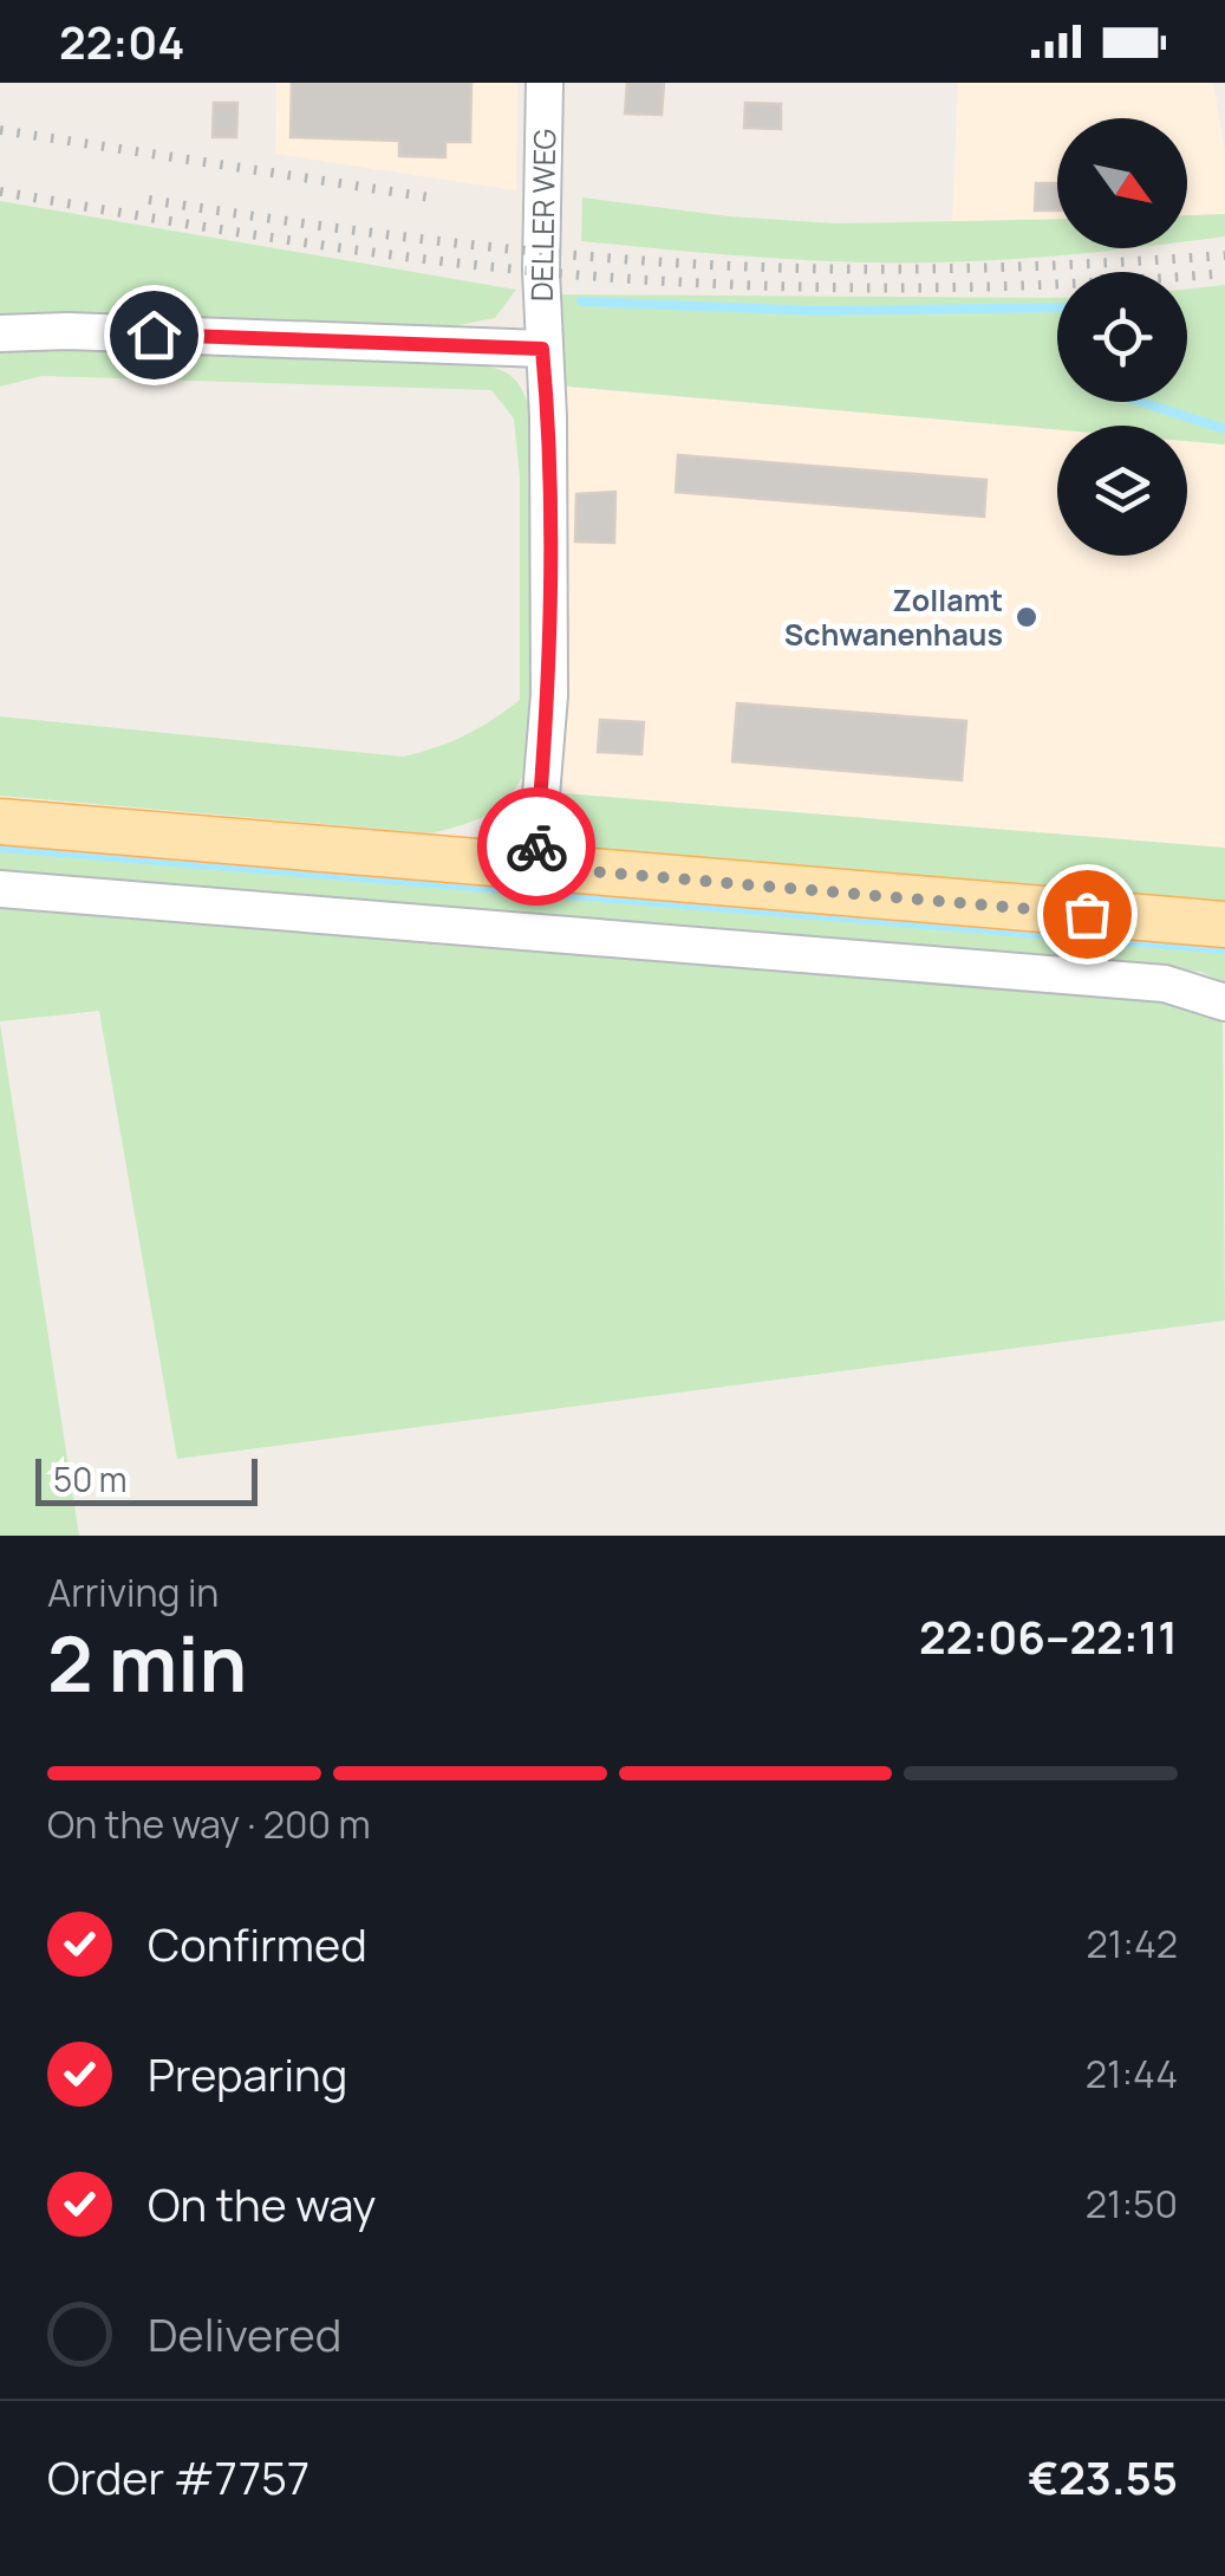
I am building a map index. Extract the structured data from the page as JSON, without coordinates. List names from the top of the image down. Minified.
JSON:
{"streets":{"street":["DELLER WEG"]},"places":["Zollamt Schwanenhaus"],"scale_bar":"50 m","north":"bottom right","page":{"status":"22:04","scale":"50 m","heading":["2 min","Arriving in","22:06–22:11"],"panel":["Order #7757","€23.55"],"bar":"On the way · 200 m","list":[["Confirmed","21:42"],["Preparing","21:44"],["On the way","21:50"],"Delivered"]}}
